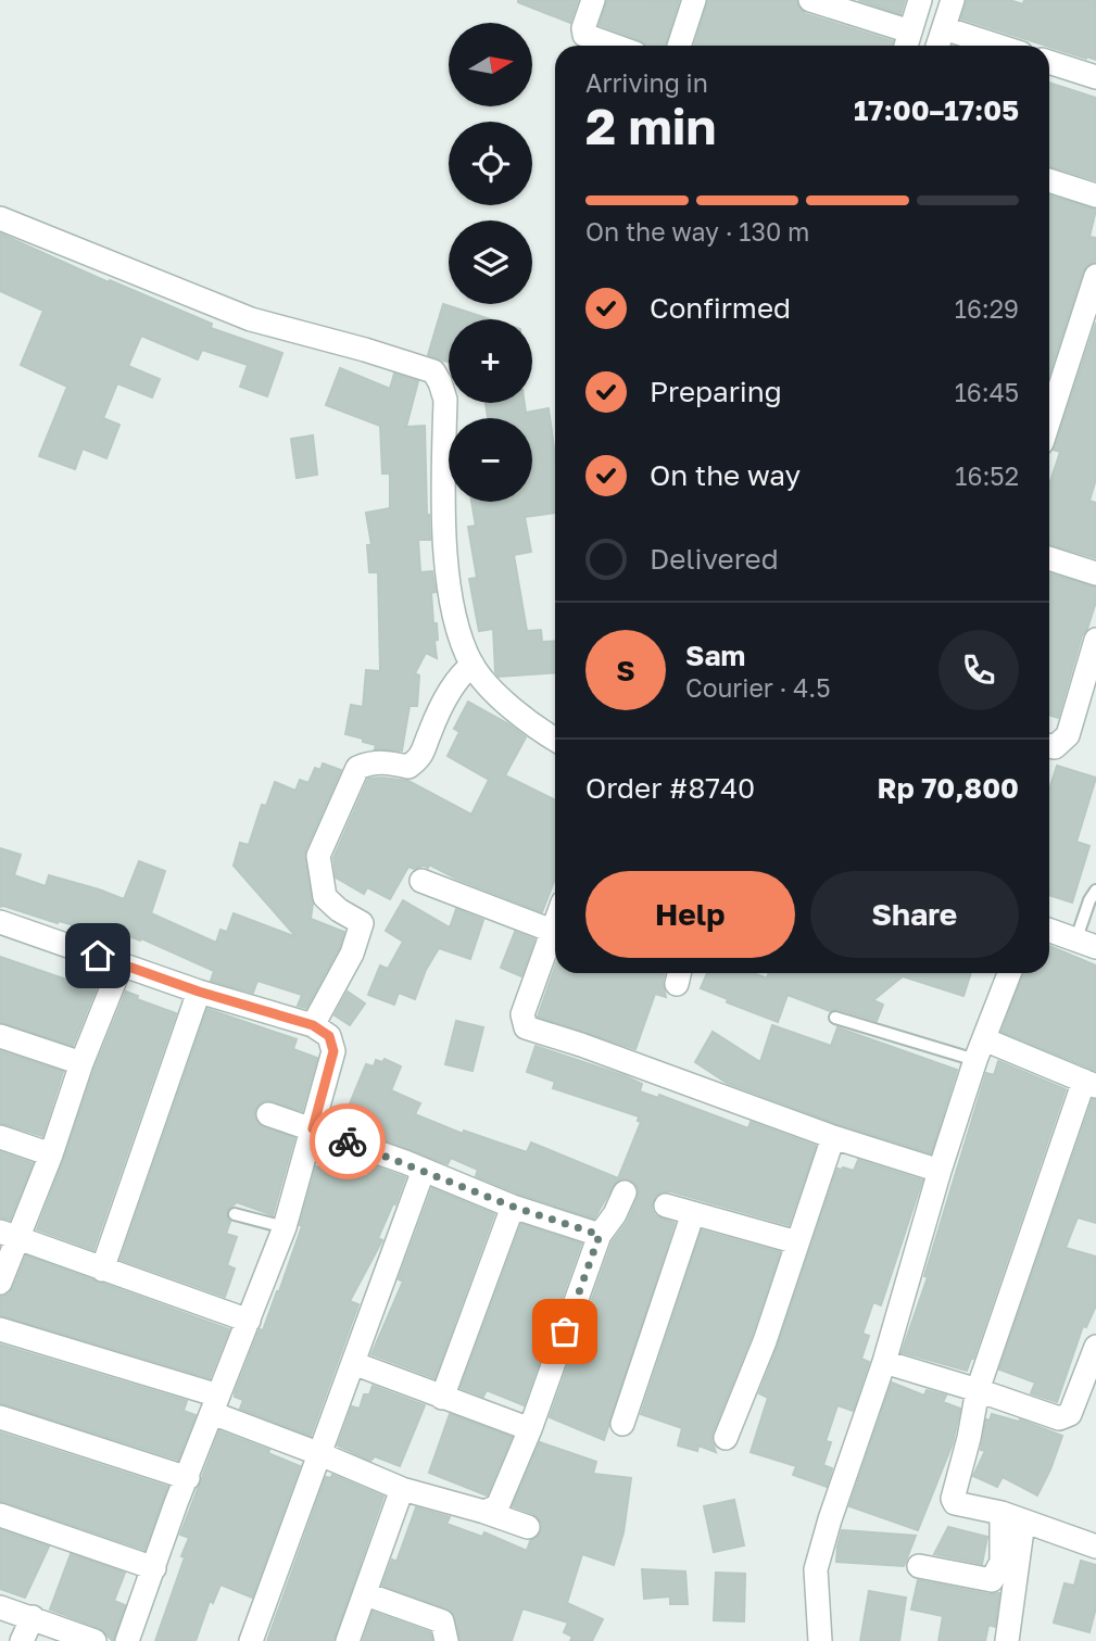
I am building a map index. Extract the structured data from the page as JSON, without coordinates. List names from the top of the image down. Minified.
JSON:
{"north":"right","page":{"map_buttons":["+","−"],"heading":["2 min","Arriving in","17:00–17:05"],"panel":["Sam","Courier · 4.5","Order #8740","Rp 70,800"],"bar":"On the way · 130 m","list":[["Confirmed","16:29"],["Preparing","16:45"],["On the way","16:52"],"Delivered"],"round":"S","buttons":["Help","Share"]}}
